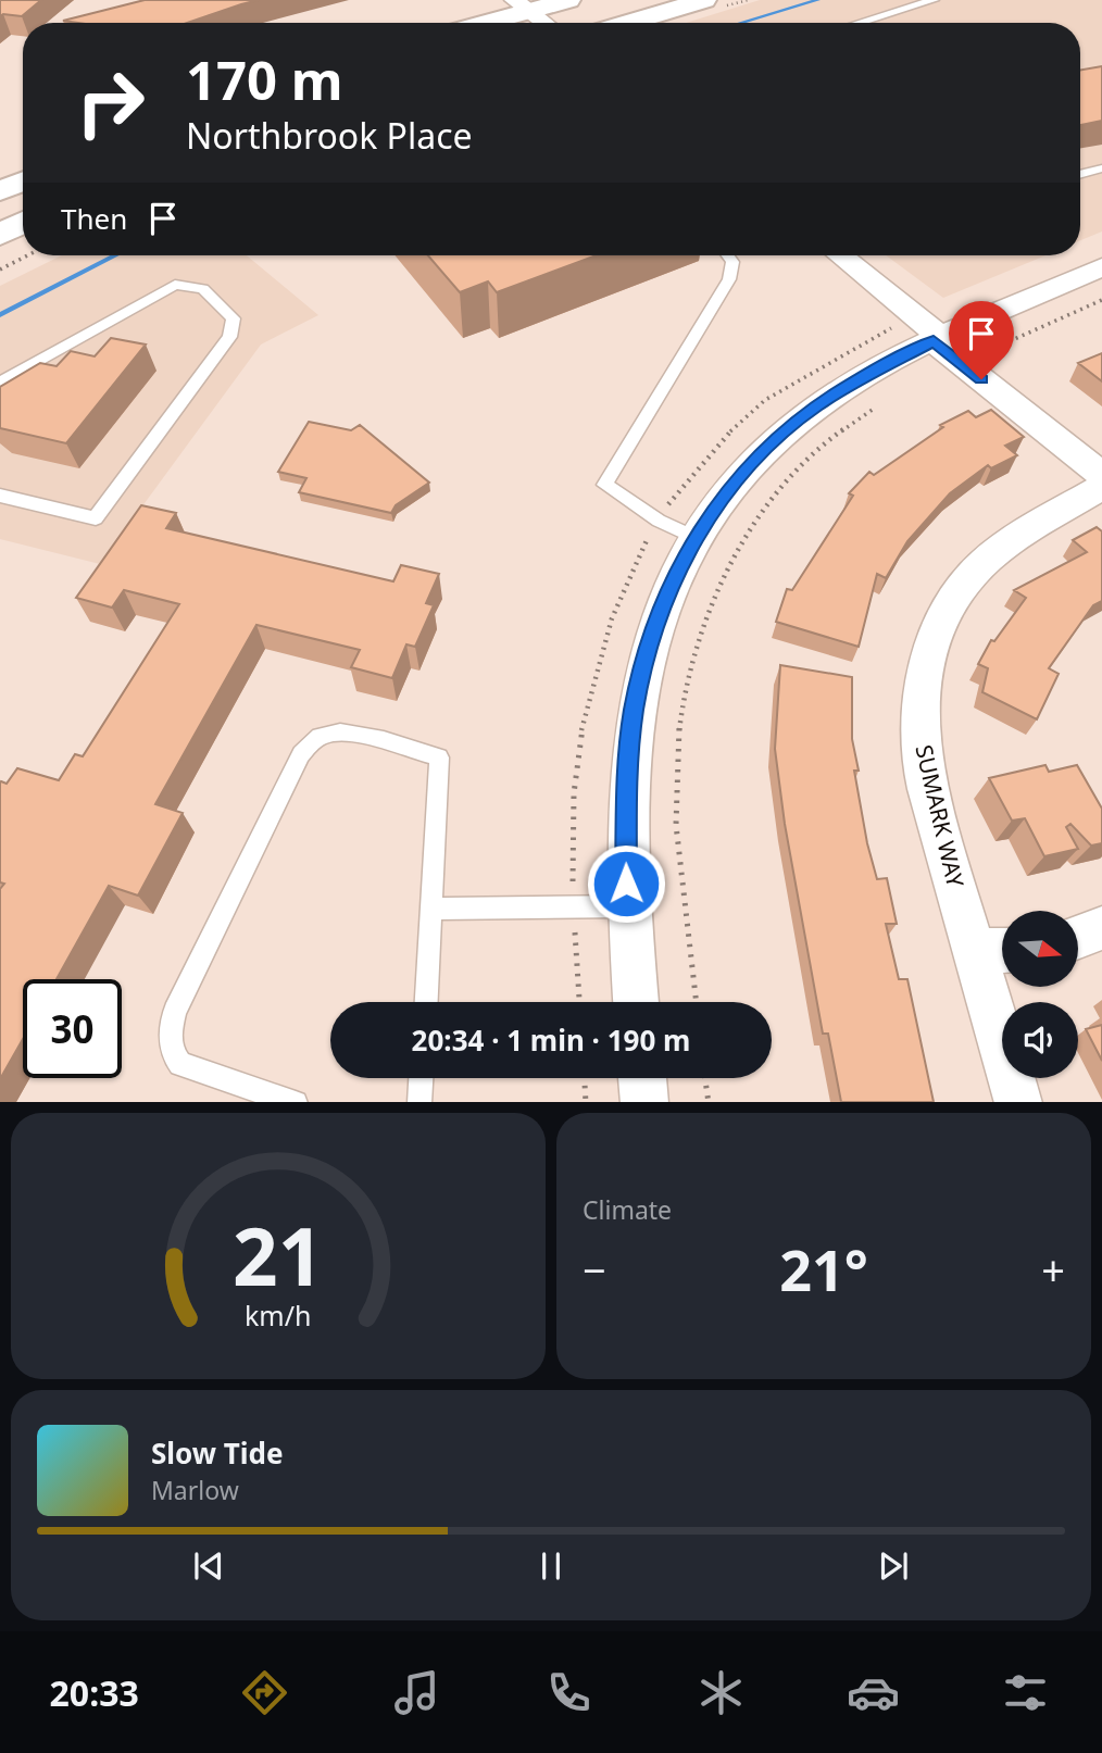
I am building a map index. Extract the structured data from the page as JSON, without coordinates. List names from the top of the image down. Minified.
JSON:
{"streets":{"street":["SUMARK WAY"]},"north":"right","page":{"turn":["170 m","Northbrook Place"],"then":"Then","limit":"30","trip":"20:34 · 1 min · 190 m","tile":"Climate","heat":["−","21°","+"],"song":["Slow Tide","Marlow"],"tabs":"20:33","gauge":["21","km/h"]}}
